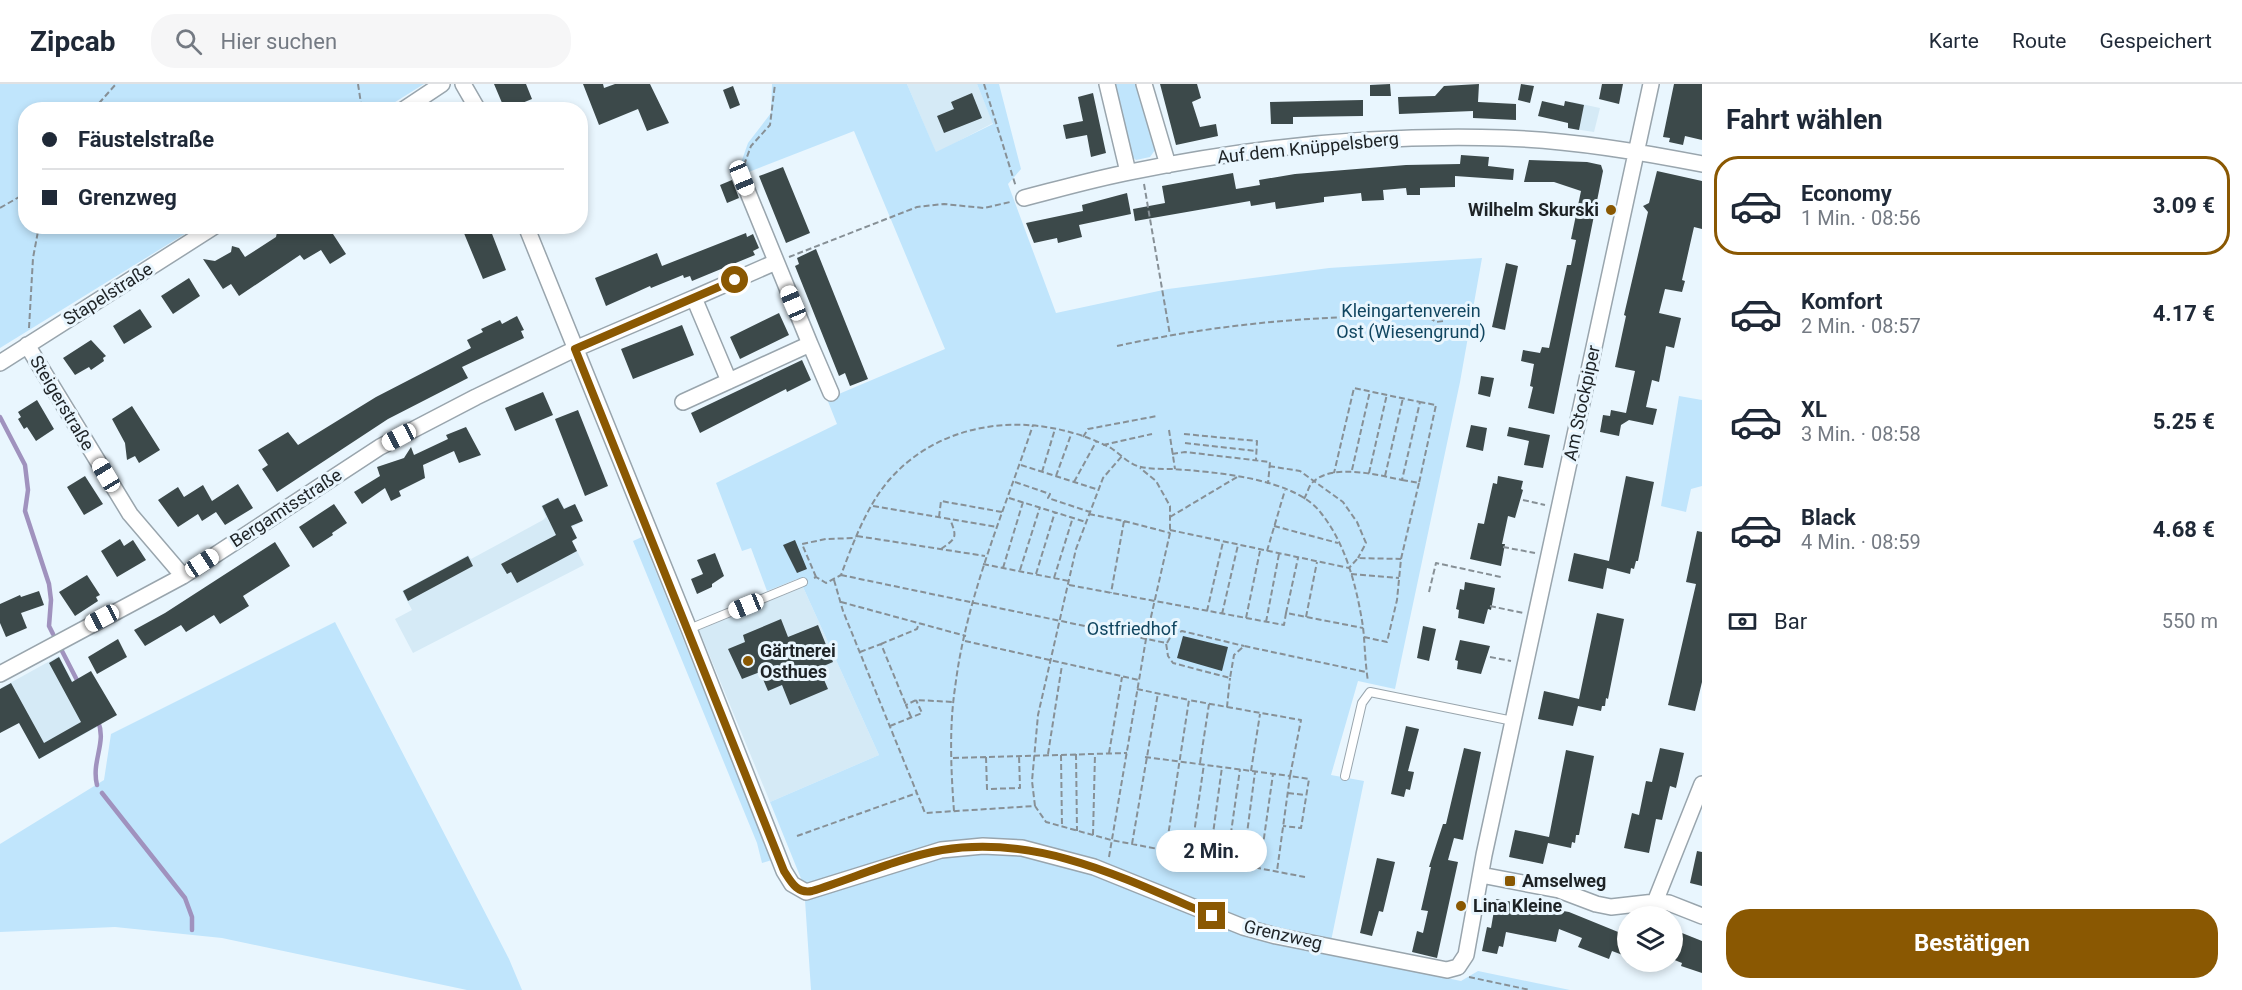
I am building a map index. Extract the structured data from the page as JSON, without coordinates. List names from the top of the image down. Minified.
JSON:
{"streets":{"street":["Auf dem Knüppelsberg","Stapelstraße","Steigerstraße","Am Stockpiper","Bergamtsstraße","Grenzweg"]},"crossings":[["Auf dem Knüppelsberg","Am Stockpiper"],["Stapelstraße","Steigerstraße"],["Steigerstraße","Bergamtsstraße"],["Am Stockpiper","Grenzweg"]],"parks":["Kleingartenverein Ost (Wiesengrund)","Ostfriedhof"],"places":{"other":["Wilhelm Skurski","Gärtnerei Osthues","Lina Kleine"],"transit":["Amselweg"]},"page":{"header":"Zipcab","search":"Hier suchen","nav":["Karte","Route","Gespeichert"],"heading":"Fahrt wählen","banner":["Fäustelstraße","Grenzweg"],"list":[{"name":"Economy","note":"1 Min. · 08:56","value":"3.09 €"},{"name":"Komfort","note":"2 Min. · 08:57","value":"4.17 €"},{"name":"XL","note":"3 Min. · 08:58","value":"5.25 €"},{"name":"Black","note":"4 Min. · 08:59","value":"4.68 €"}],"pay":["Bar","550 m"],"bubble":"2 Min.","buttons":"Bestätigen"}}
